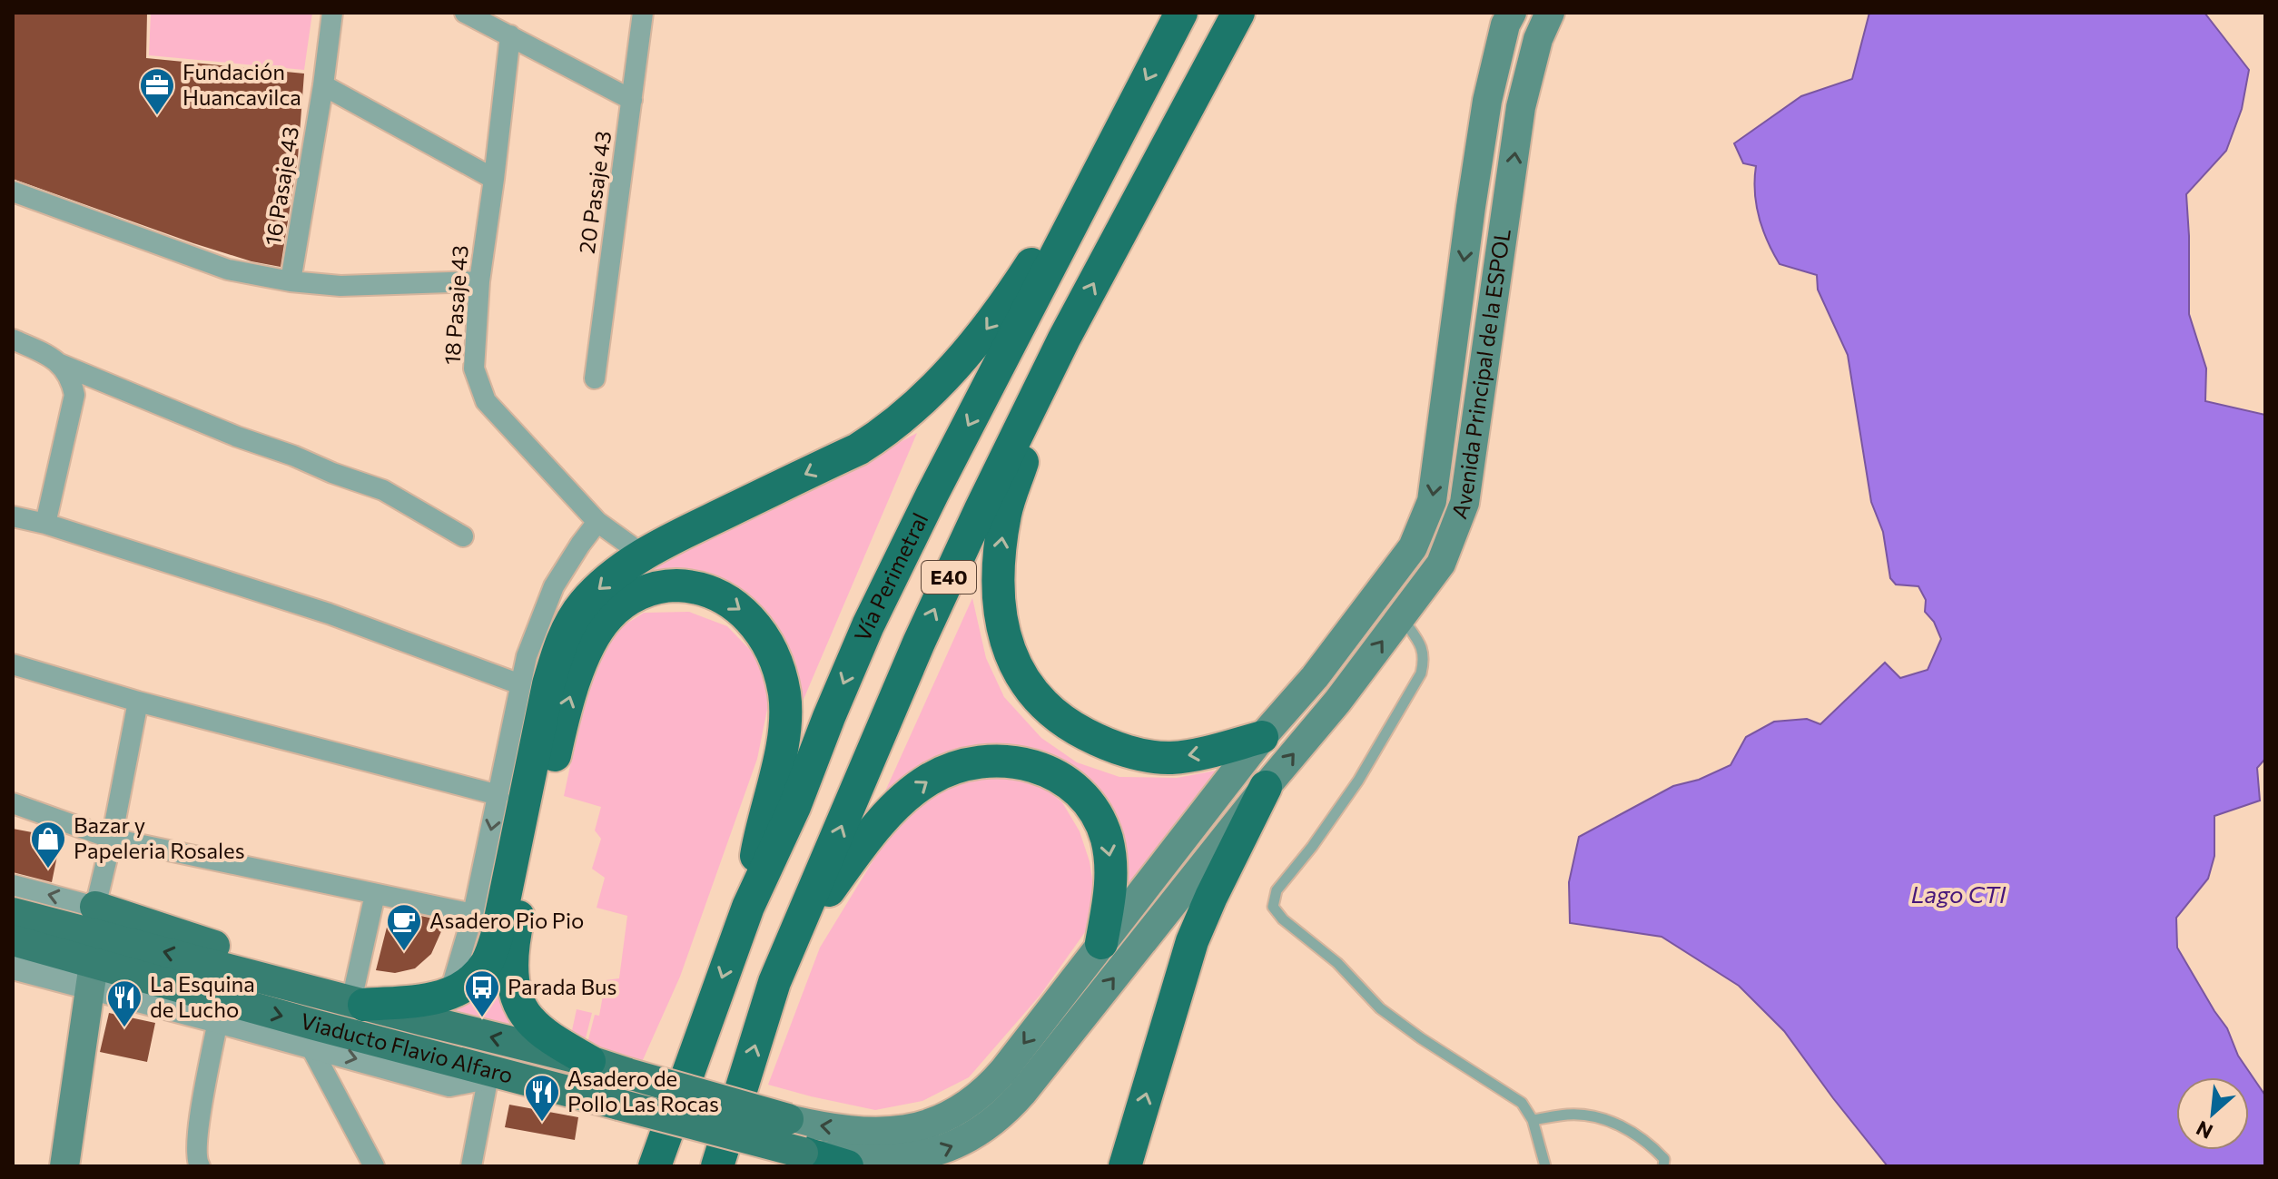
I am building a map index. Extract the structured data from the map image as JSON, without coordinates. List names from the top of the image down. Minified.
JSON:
{"streets":{"highway":["E40","Vía Perimetral"],"main road":["Avenida Principal de la ESPOL","Viaducto Flavio Alfaro"],"street":["16 Pasaje 43","20 Pasaje 43","18 Pasaje 43"]},"crossings":[["Avenida Principal de la ESPOL","Viaducto Flavio Alfaro"]],"water":["Lago CTI"],"places":{"office":["Fundación Huancavilca"],"shop":["Bazar y Papeleria Rosales"],"cafe":["Asadero Pio Pio"],"bus stop":["Parada Bus"],"restaurant":["La Esquina de Lucho","Asadero de Pollo Las Rocas"]},"north":"bottom left"}
